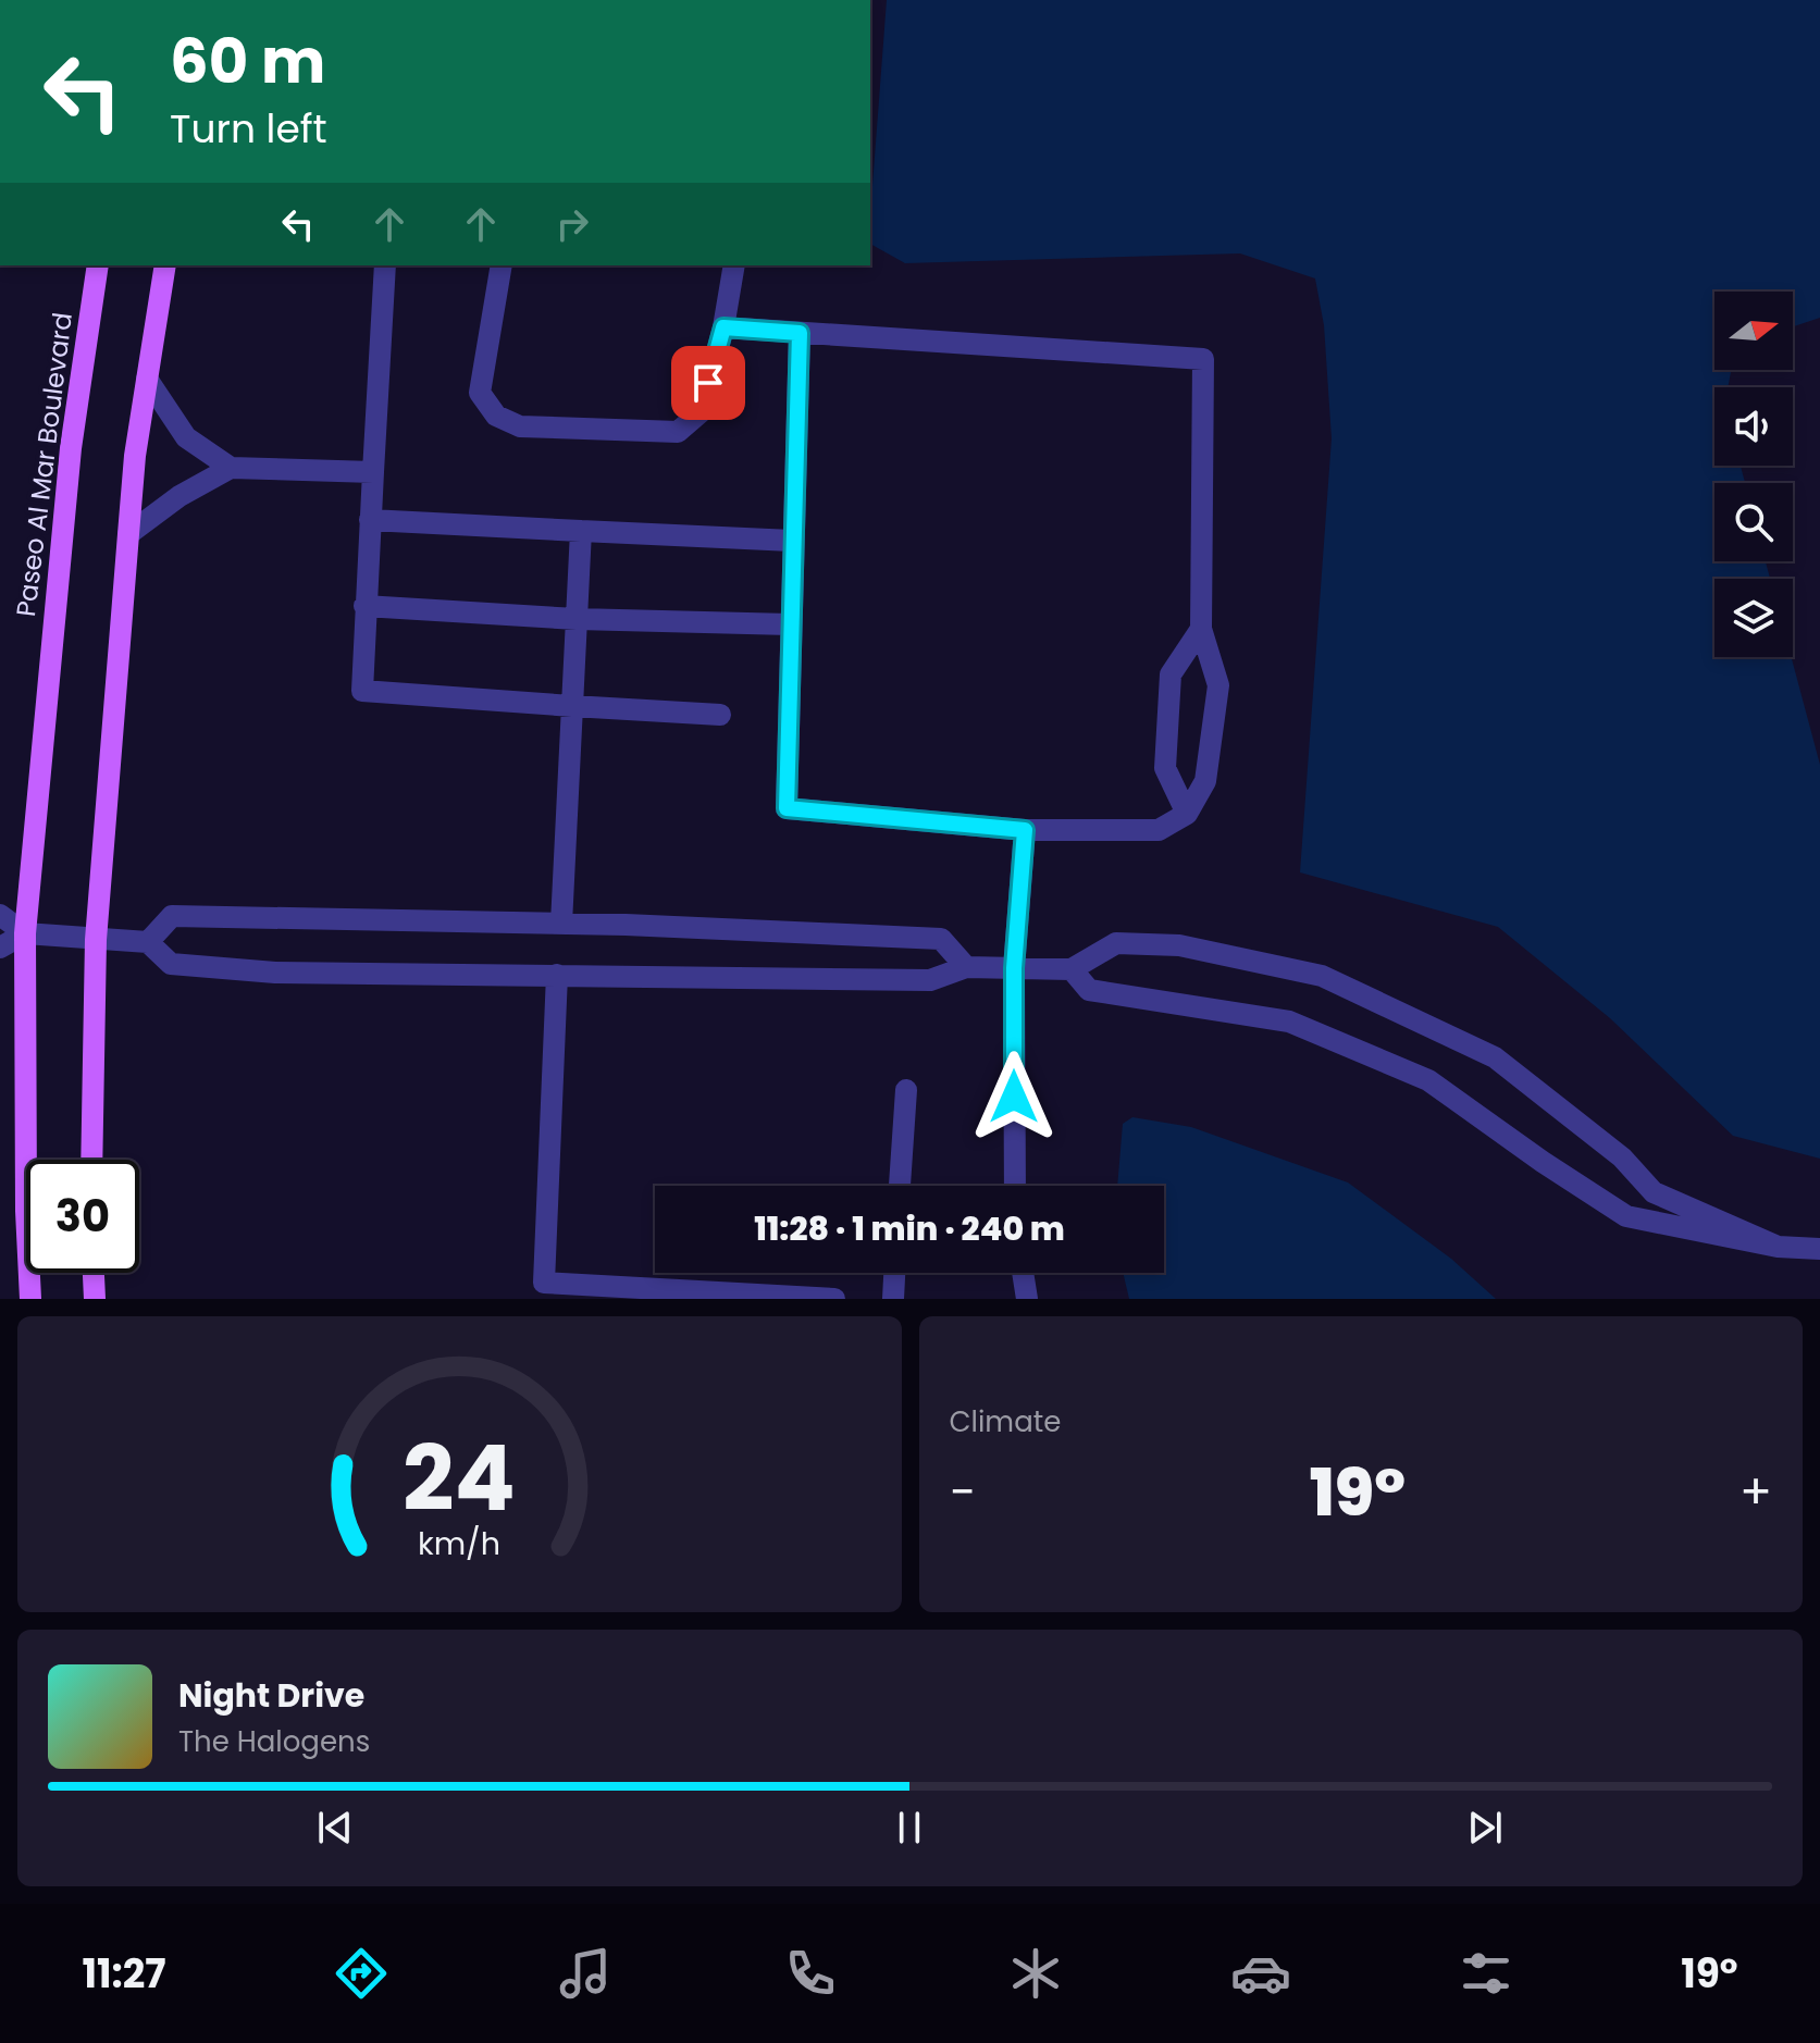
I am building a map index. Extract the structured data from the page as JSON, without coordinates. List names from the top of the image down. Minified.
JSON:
{"streets":{"main road":["Paseo Al Mar Boulevard"]},"north":"right","page":{"turn":["60 m","Turn left"],"limit":"30","trip":"11:28 · 1 min · 240 m","tile":"Climate","heat":["−","19°","+"],"song":["Night Drive","The Halogens"],"tabs":["11:27","19°"],"gauge":["24","km/h"]}}
